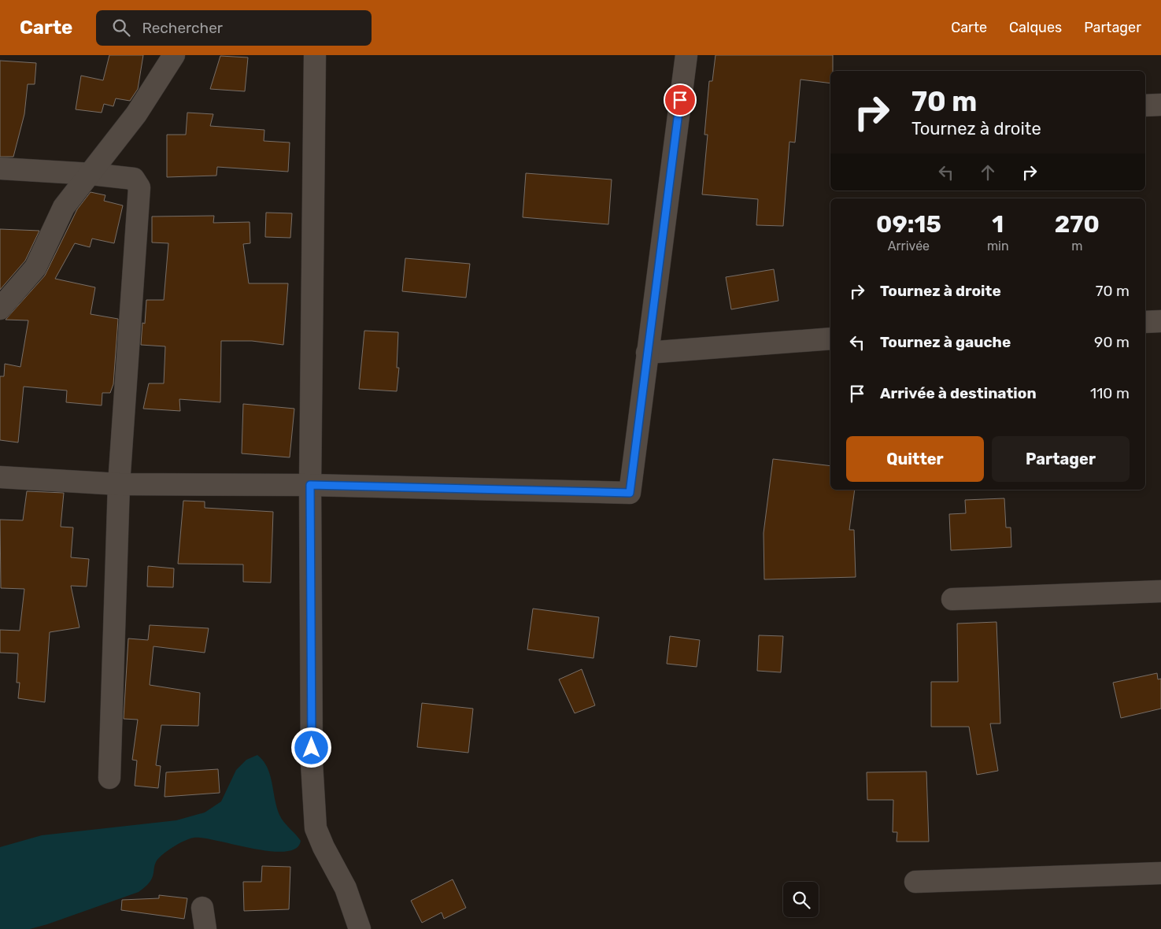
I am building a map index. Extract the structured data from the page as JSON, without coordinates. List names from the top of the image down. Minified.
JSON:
{"page":{"header":"Carte","search":"Rechercher","nav":["Carte","Calques","Partager"],"turn":["70 m","Tournez à droite"],"eta":["09:15","Arrivée","1","min","270","m"],"list":[{"name":"Tournez à droite","value":"70 m"},{"name":"Tournez à gauche","value":"90 m"},{"name":"Arrivée à destination","value":"110 m"}],"buttons":["Quitter","Partager"]}}
